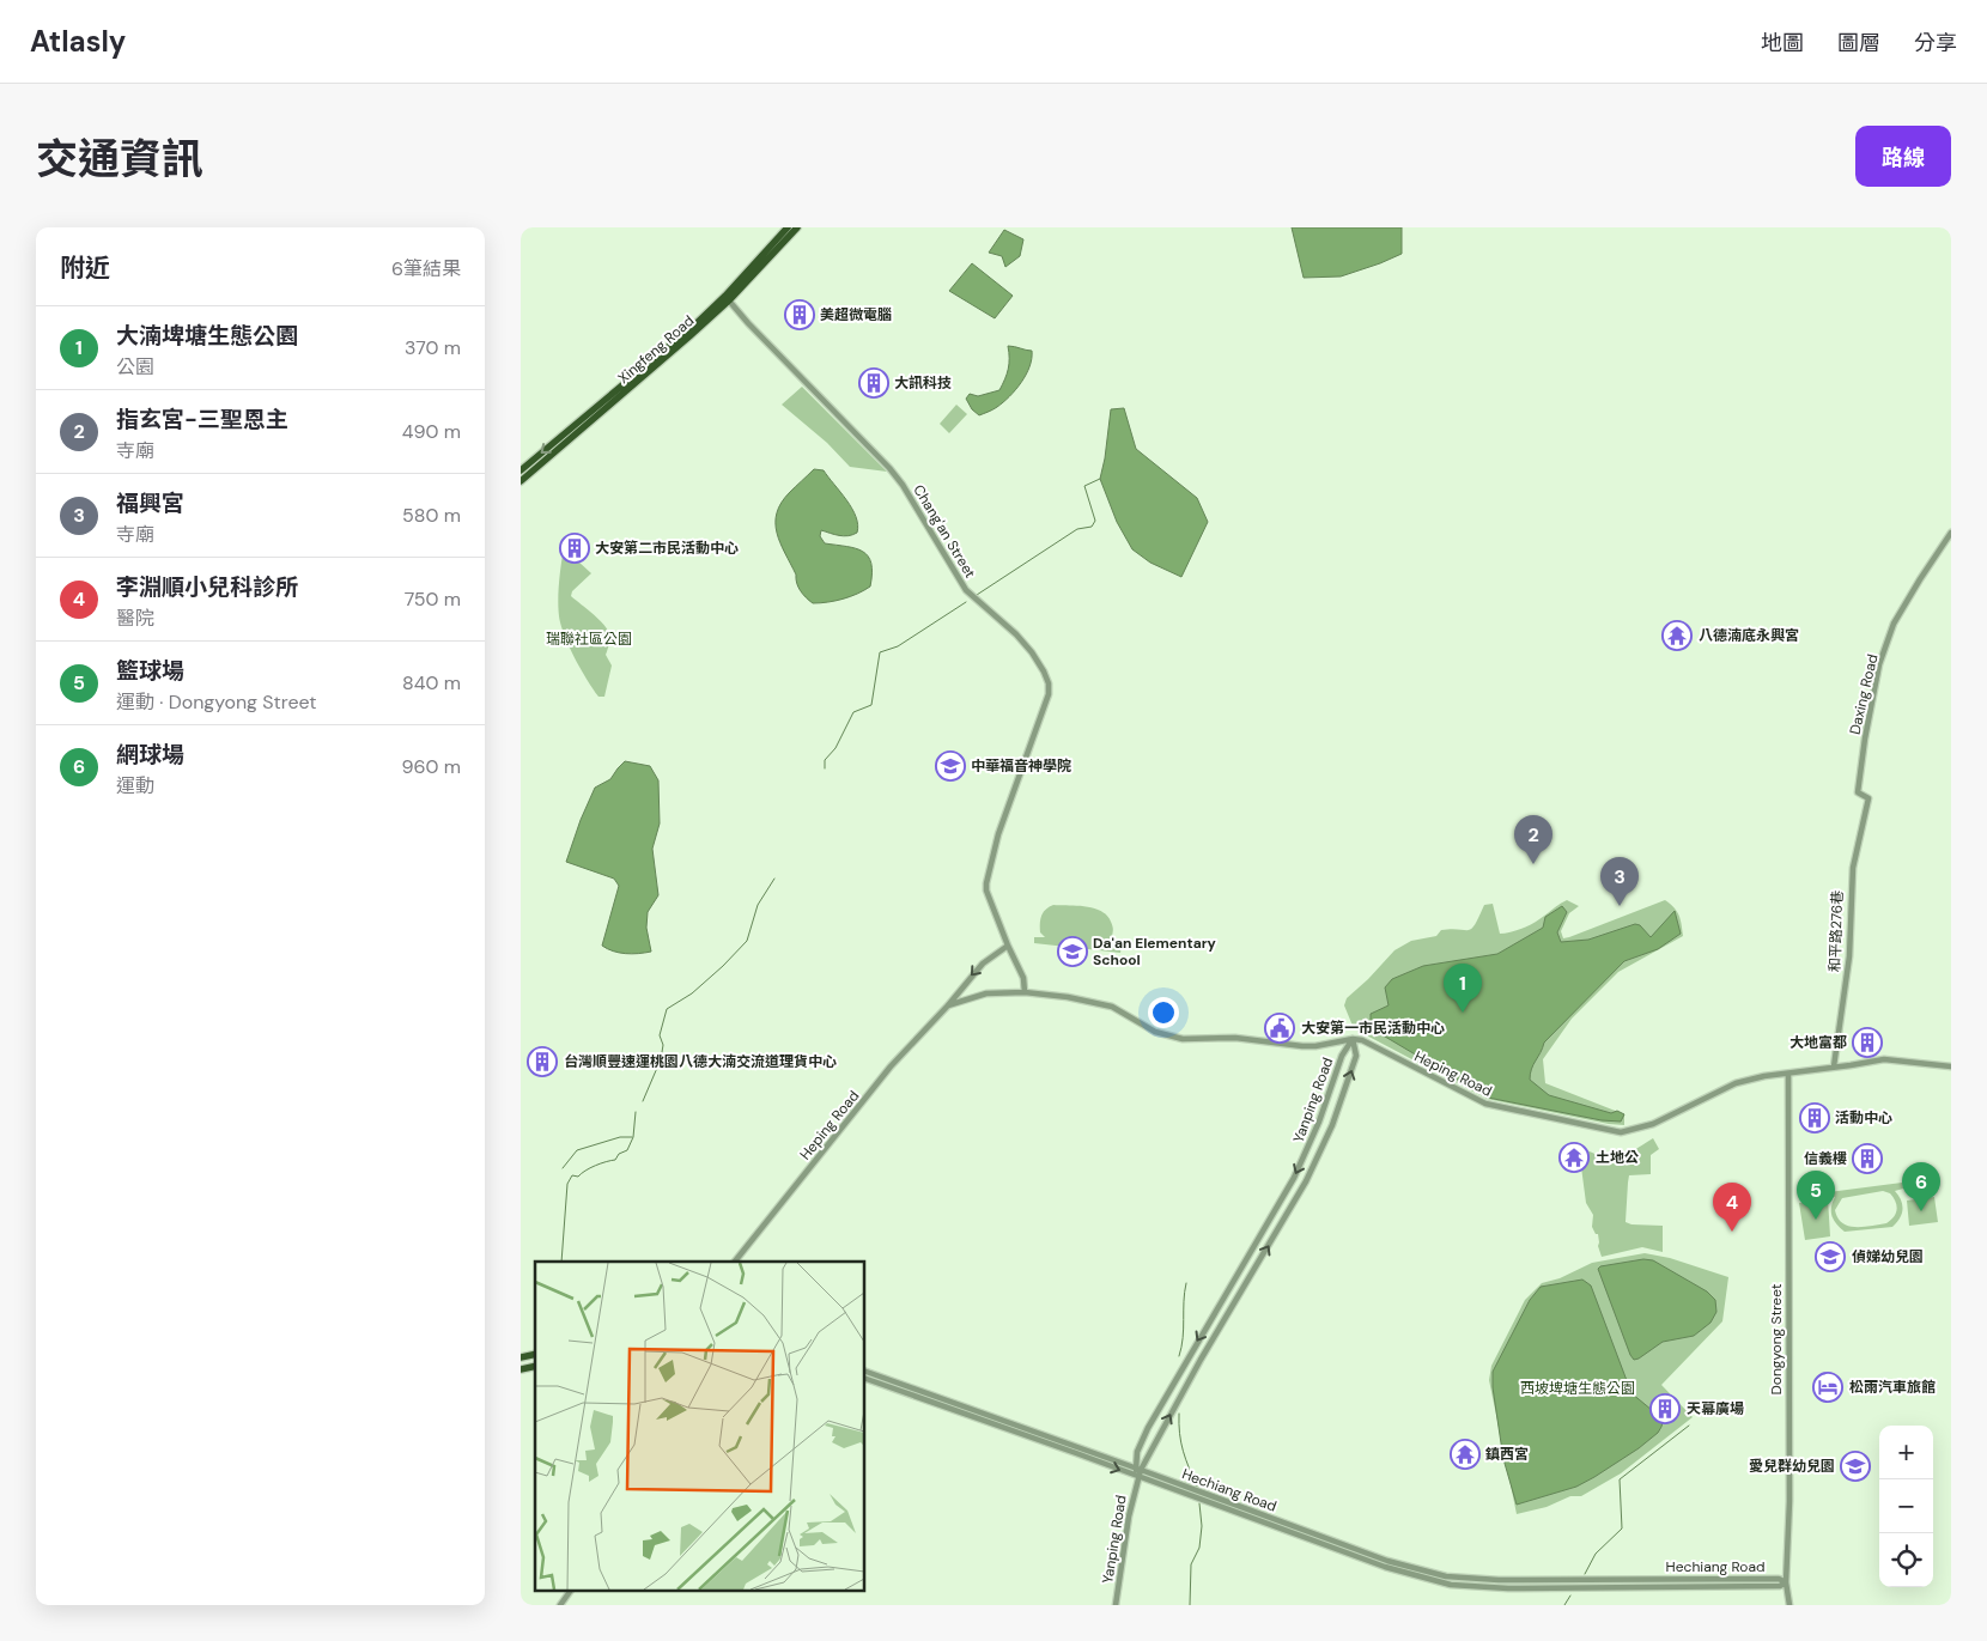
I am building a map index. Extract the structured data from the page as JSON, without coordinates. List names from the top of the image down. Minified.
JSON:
{"streets":{"main road":["Xingfeng Road"],"street":["Chang'an Street","Daxing Road","和平路276巷","Heping Road","Yanping Road","Dongyong Street","Hechiang Road"]},"crossings":[["Xingfeng Road","Chang'an Street"],["Chang'an Street","Heping Road"],["Daxing Road","和平路276巷"],["和平路276巷","Heping Road"],["Heping Road","Yanping Road"],["Heping Road","Dongyong Street"],["Yanping Road","Hechiang Road"],["Dongyong Street","Hechiang Road"]],"parks":["瑞聯社區公園","西坡埤塘生態公園"],"places":{"building":["美超微電腦","大訊科技","大安第二市民活動中心","大地富都","台灣順豐速運桃園八德大湳交流道理貨中心","活動中心","信義樓","天幕廣場"],"temple":["八德湳底永興宮","土地公","鎮西宮"],"school or university":["中華福音神學院","Da'an Elementary School","偵娣幼兒園","愛兒群幼兒園"],"public building":["大安第一市民活動中心"],"hotel":["松雨汽車旅館"]},"page":{"header":"Atlasly","nav":["地圖","圖層","分享"],"title":"交通資訊","buttons":"路線","heading":["附近","6筆結果"],"list":[{"mark":"1","name":"大湳埤塘生態公園","note":"公園","value":"370 m"},{"mark":"2","name":"指玄宮-三聖恩主","note":"寺廟","value":"490 m"},{"mark":"3","name":"福興宮","note":"寺廟","value":"580 m"},{"mark":"4","name":"李淵順小兒科診所","note":"醫院","value":"750 m"},{"mark":"5","name":"籃球場","note":"運動 · Dongyong Street","value":"840 m"},{"mark":"6","name":"網球場","note":"運動","value":"960 m"}],"pins":["2","3","1","6","5","4"],"map_buttons":["+","−"]}}
